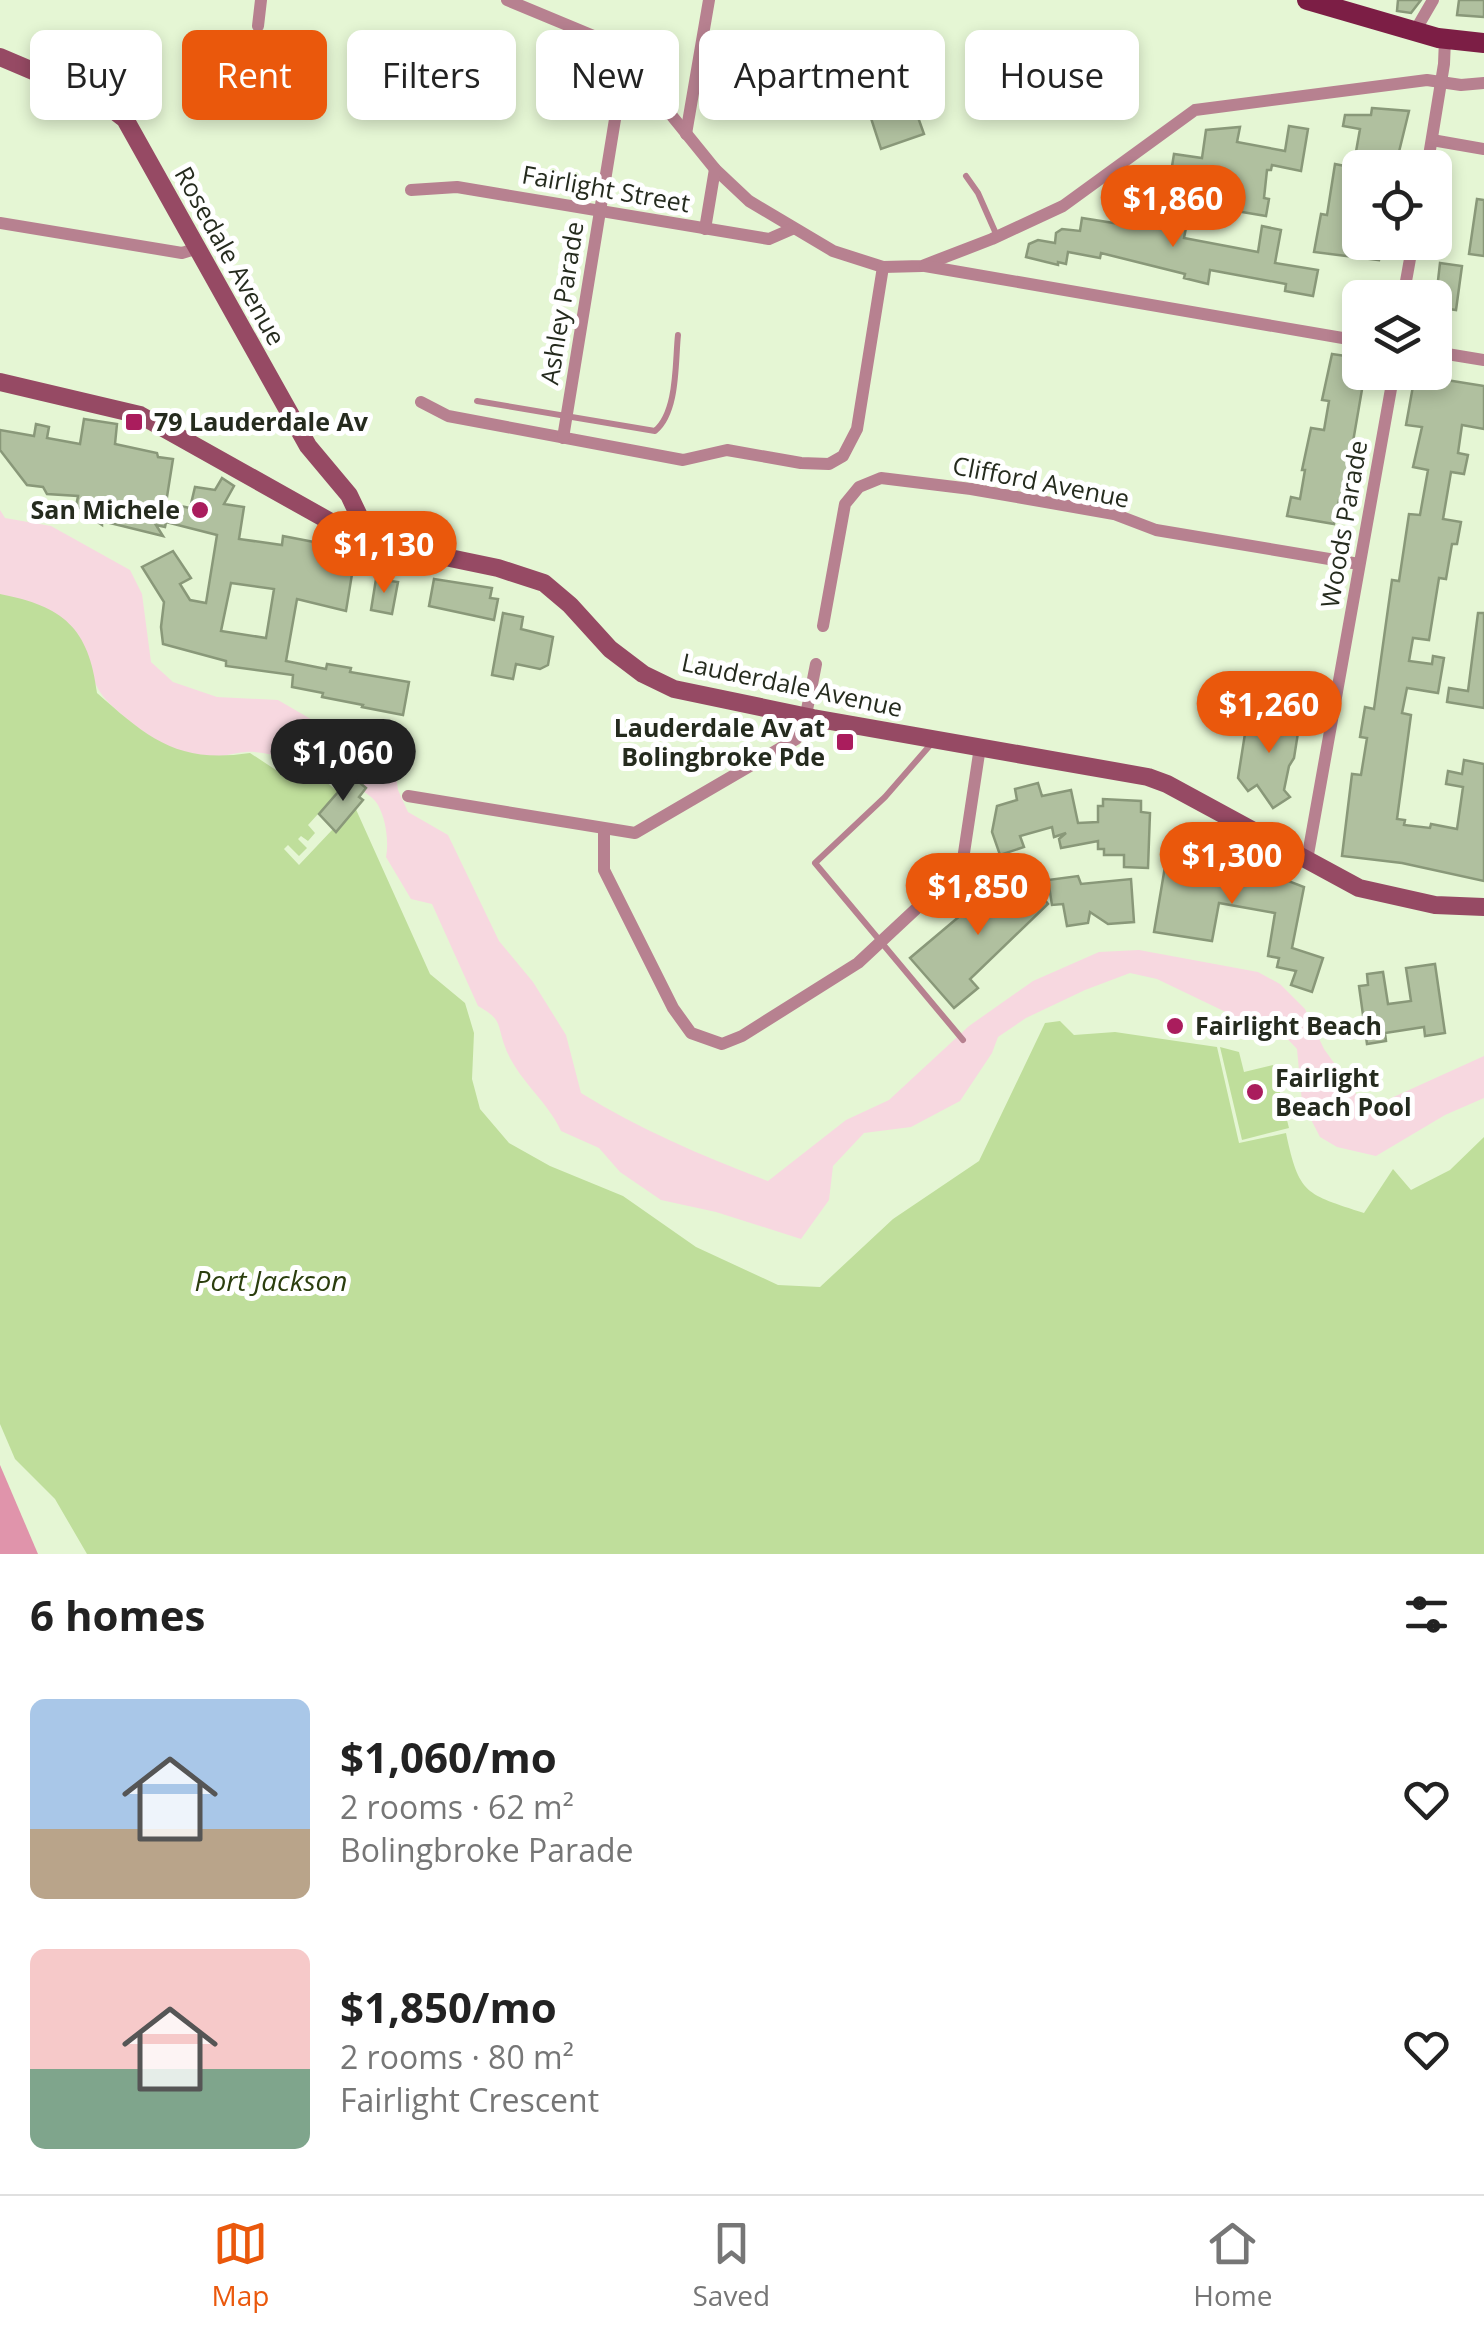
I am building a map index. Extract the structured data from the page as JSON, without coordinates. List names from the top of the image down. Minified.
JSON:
{"streets":{"main road":["Rosedale Avenue","Lauderdale Avenue"],"street":["Fairlight Street","Ashley Parade","Clifford Avenue","Woods Parade"]},"crossings":[["Fairlight Street","Ashley Parade"],["Rosedale Avenue","Lauderdale Avenue"],["Clifford Avenue","Woods Parade"],["Woods Parade","Lauderdale Avenue"]],"water":["Port Jackson"],"places":{"transit":["79 Lauderdale Av","Lauderdale Av at Bolingbroke Pde"],"other":["San Michele","Fairlight Beach","Fairlight Beach Pool"]},"page":{"chip":["Buy","Rent","Filters","New","Apartment","House"],"price":["$1,860","$1,130","$1,260","$1,060","$1,300","$1,850"],"heading":"6 homes","list":[{"name":"$1,060/mo","note":"2 rooms · 62 m² · Bolingbroke Parade"},{"name":"$1,850/mo","note":"2 rooms · 80 m² · Fairlight Crescent"}],"tabs":["Map","Saved","Home"]}}
